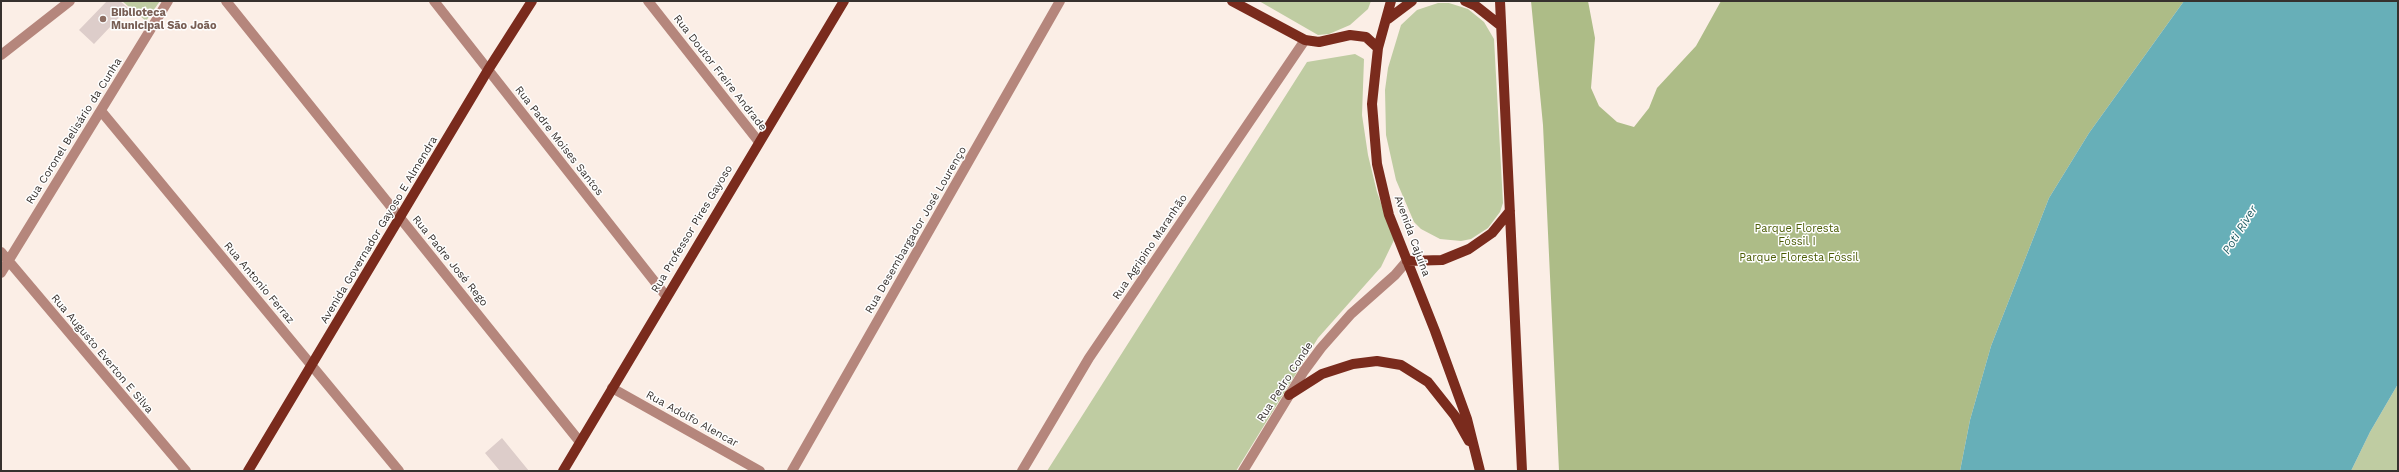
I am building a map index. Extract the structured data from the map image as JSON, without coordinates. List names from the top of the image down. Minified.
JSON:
{"streets":{"main road":["Rua Professor Pires Gayoso","Avenida Governador Gayoso E Almendra","Avenida Cajuína"],"street":["Rua Doutor Freire Andrade","Rua Coronel Belisário da Cunha","Rua Padre Moises Santos","Rua Desembargador José Lourenço","Rua Agripino Maranhão","Rua Padre José Rego","Rua Antonio Ferraz","Rua Augusto Everton E Silva","Rua Pedro Conde","Rua Adolfo Alencar"]},"crossings":[["Rua Doutor Freire Andrade","Rua Professor Pires Gayoso"],["Rua Coronel Belisário da Cunha","Rua Antonio Ferraz"],["Rua Coronel Belisário da Cunha","Rua Augusto Everton E Silva"],["Rua Padre Moises Santos","Rua Professor Pires Gayoso"],["Rua Padre Moises Santos","Avenida Governador Gayoso E Almendra"],["Rua Professor Pires Gayoso","Rua Padre José Rego"],["Rua Professor Pires Gayoso","Rua Adolfo Alencar"],["Avenida Governador Gayoso E Almendra","Rua Padre José Rego"],["Avenida Governador Gayoso E Almendra","Rua Antonio Ferraz"],["Avenida Cajuína","Rua Pedro Conde"]],"water":["Poti River"],"parks":["Parque Floresta Fóssil I","Parque Floresta Fóssil"],"places":["Biblioteca Municipal São João"]}
